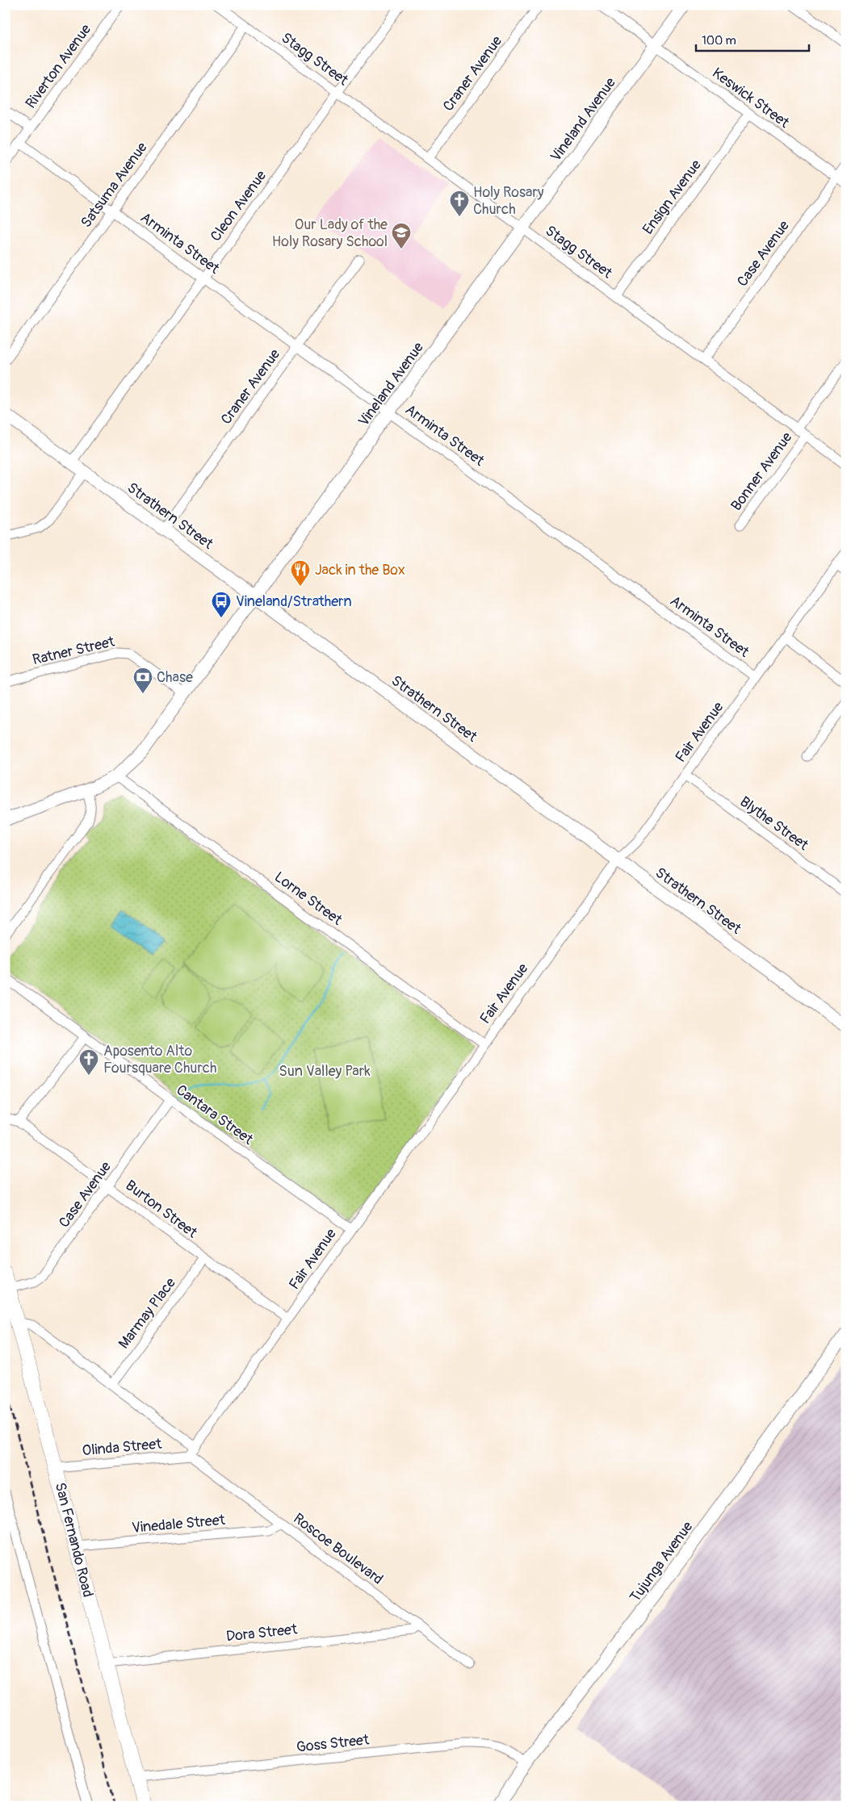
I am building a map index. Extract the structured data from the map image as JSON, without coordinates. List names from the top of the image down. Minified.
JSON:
{"streets":{"main road":["Vineland Avenue","Strathern Street","San Fernando Road","Tujunga Avenue"],"street":["Stagg Street","Riverton Avenue","Craner Avenue","Keswick Street","Satsuma Avenue","Ensign Avenue","Cleon Avenue","Arminta Street","Case Avenue","Bonner Avenue","Ratner Street","Fair Avenue","Blythe Street","Lorne Street","Cantara Street","Burton Street","Marmay Place","Olinda Street","Vinedale Street","Roscoe Boulevard","Dora Street","Goss Street"]},"crossings":[["Stagg Street","Craner Avenue"],["Stagg Street","Vineland Avenue"],["Stagg Street","Satsuma Avenue"],["Stagg Street","Ensign Avenue"],["Stagg Street","Cleon Avenue"],["Stagg Street","Case Avenue"],["Stagg Street","Bonner Avenue"],["Riverton Avenue","Arminta Street"],["Craner Avenue","Arminta Street"],["Craner Avenue","Strathern Street"],["Keswick Street","Vineland Avenue"],["Keswick Street","Ensign Avenue"],["Keswick Street","Case Avenue"],["Vineland Avenue","Arminta Street"],["Vineland Avenue","Strathern Street"],["Vineland Avenue","Ratner Street"],["Vineland Avenue","Lorne Street"],["Satsuma Avenue","Arminta Street"],["Cleon Avenue","Arminta Street"],["Cleon Avenue","Strathern Street"],["Arminta Street","Fair Avenue"],["Case Avenue","Cantara Street"],["Case Avenue","Burton Street"],["Case Avenue","San Fernando Road"],["Strathern Street","Fair Avenue"],["Fair Avenue","Blythe Street"],["Fair Avenue","Lorne Street"],["Fair Avenue","Cantara Street"],["Fair Avenue","Burton Street"],["Fair Avenue","Olinda Street"],["Fair Avenue","Roscoe Boulevard"],["Burton Street","Marmay Place"],["Olinda Street","San Fernando Road"],["Olinda Street","Roscoe Boulevard"],["Vinedale Street","San Fernando Road"],["Vinedale Street","Roscoe Boulevard"],["San Fernando Road","Dora Street"],["San Fernando Road","Goss Street"],["Roscoe Boulevard","Dora Street"],["Tujunga Avenue","Goss Street"]],"parks":["Sun Valley Park"],"places":{"church":["Holy Rosary Church","Aposento Alto Foursquare Church"],"school or university":["Our Lady of the Holy Rosary School"],"restaurant":["Jack in the Box"],"bus stop":["Vineland/Strathern"],"bank":["Chase"]},"scale_bar":"100 m"}
